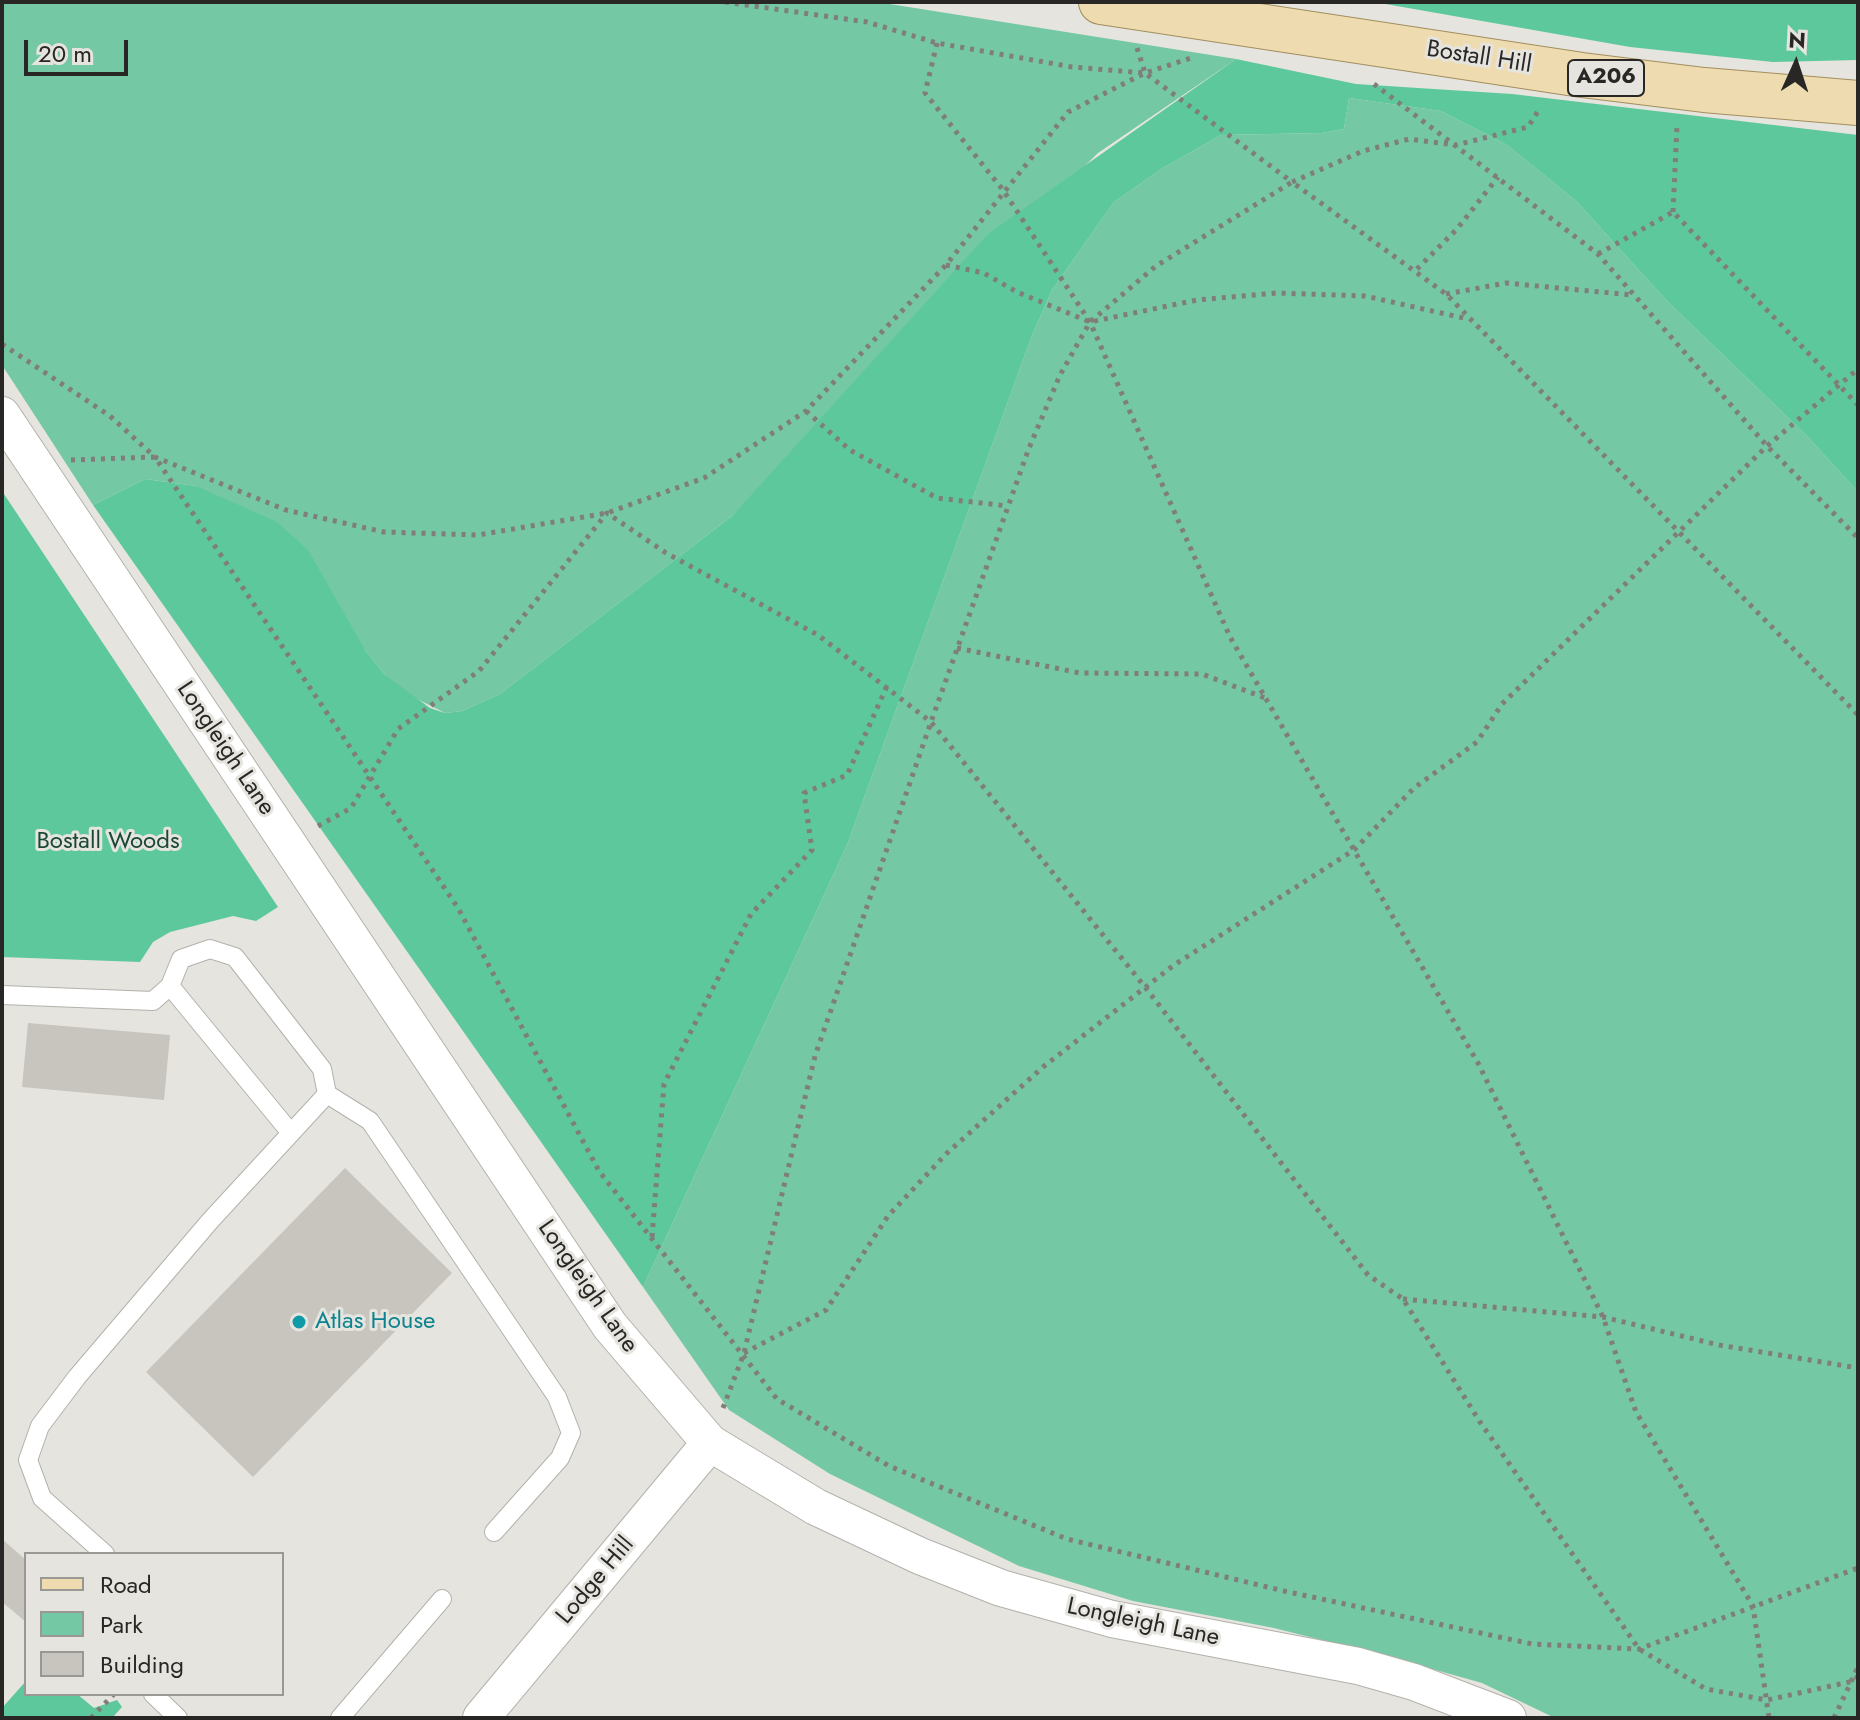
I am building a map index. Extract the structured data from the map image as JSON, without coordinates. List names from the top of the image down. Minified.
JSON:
{"streets":{"main road":["Bostall Hill","A206"],"street":["Longleigh Lane","Lodge Hill"]},"crossings":[["Longleigh Lane","Lodge Hill"]],"parks":["Bostall Woods"],"places":["Atlas House"],"legend":["Road","Park","Building"],"scale_bar":"20 m","north":"top"}
